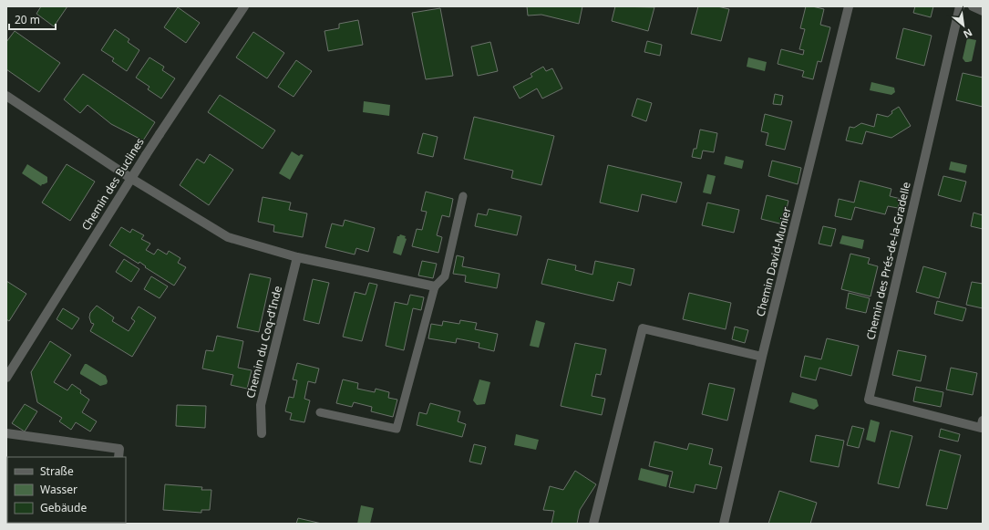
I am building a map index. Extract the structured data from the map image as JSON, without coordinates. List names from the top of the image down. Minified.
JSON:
{"streets":{"street":["Chemin des Buclines","Chemin des Prés-de-la-Gradelle","Chemin David-Munier","Chemin du Coq-d'Inde"]},"legend":["Straße","Wasser","Gebäude"],"scale_bar":"20 m","north":"bottom right"}
